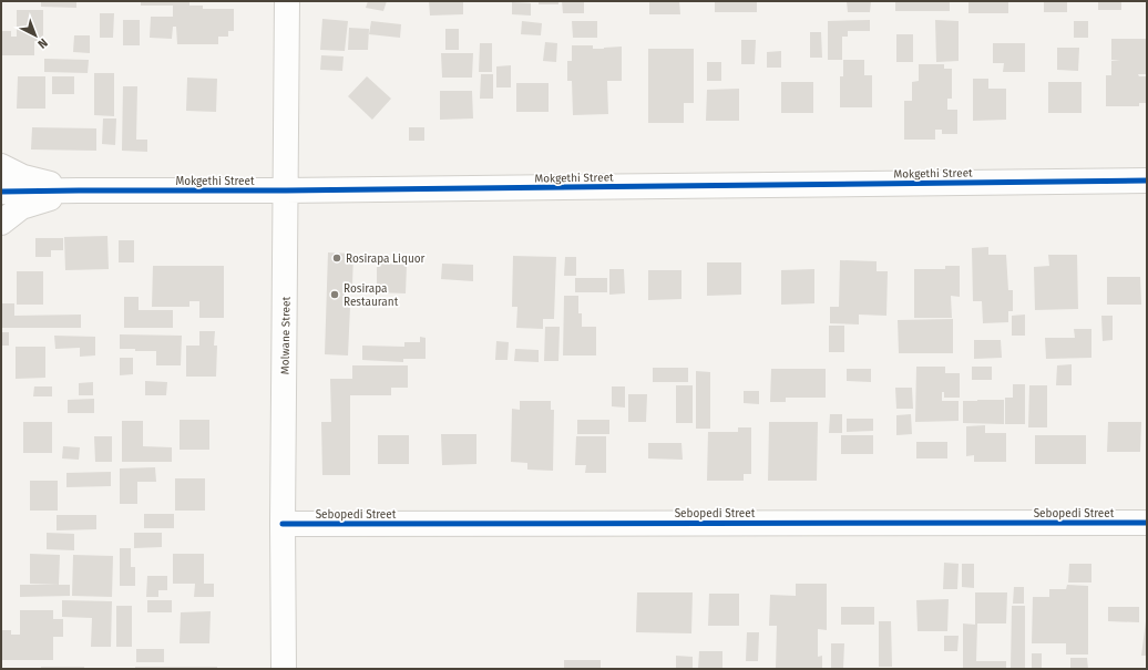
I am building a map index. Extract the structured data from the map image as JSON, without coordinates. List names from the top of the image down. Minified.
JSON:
{"streets":{"street":["Mokgethi Street","Molwane Street","Sebopedi Street"]},"crossings":[["Mokgethi Street","Molwane Street"],["Molwane Street","Sebopedi Street"]],"places":["Rosirapa Liquor","Rosirapa Restaurant"],"north":"bottom right"}
